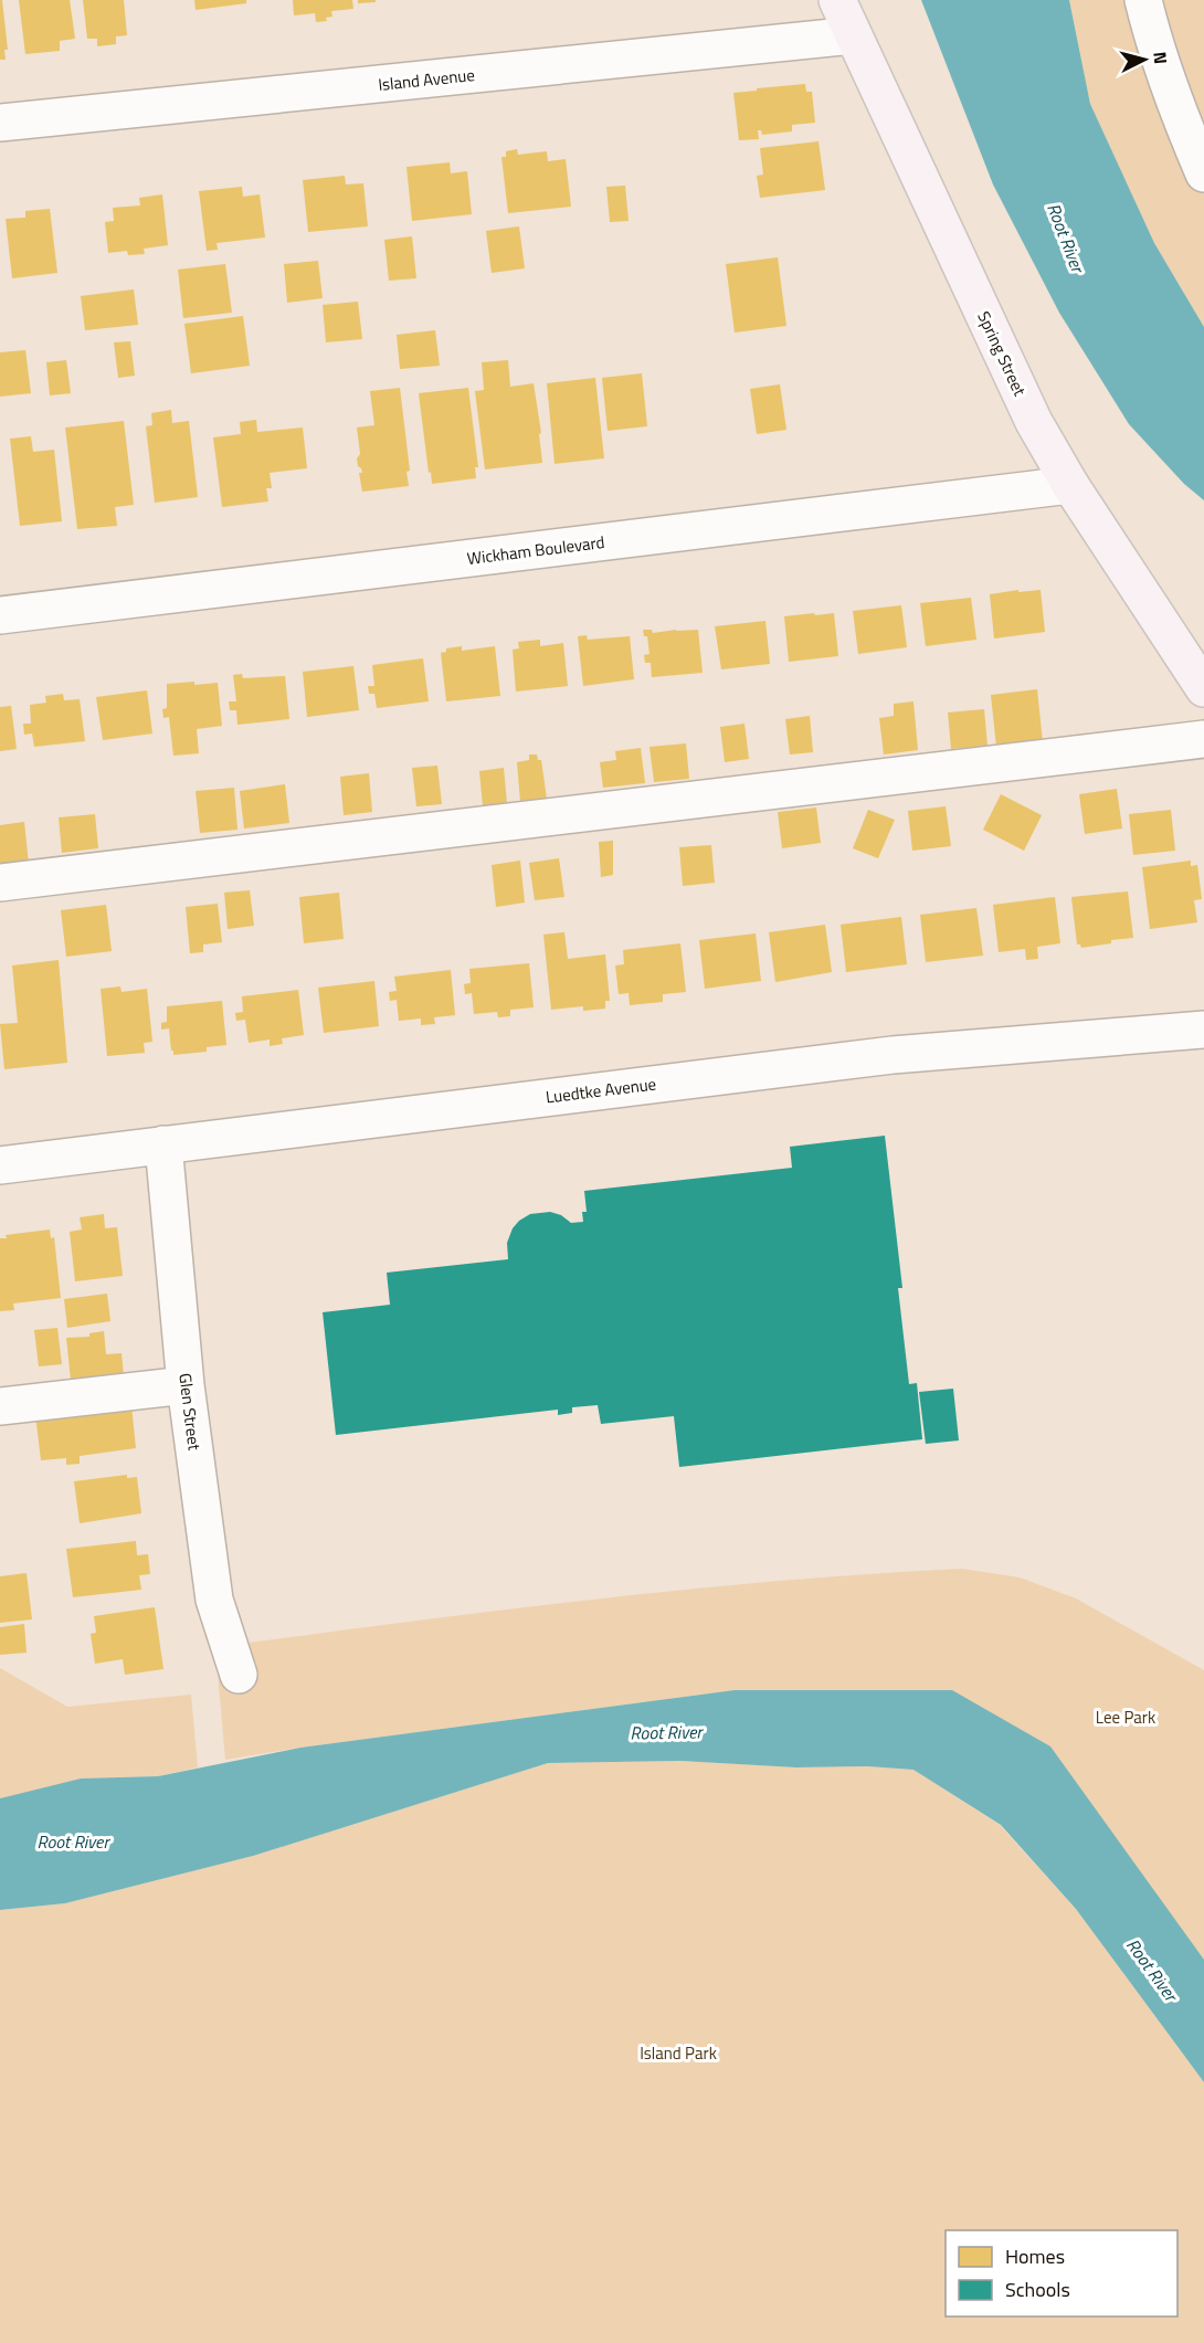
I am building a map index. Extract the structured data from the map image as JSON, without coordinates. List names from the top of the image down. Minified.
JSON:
{"streets":{"main road":["Spring Street"],"street":["Island Avenue","Wickham Boulevard","Luedtke Avenue","Glen Street"]},"crossings":[["Island Avenue","Spring Street"],["Spring Street","Wickham Boulevard"],["Luedtke Avenue","Glen Street"]],"water":["Root River"],"parks":["Lee Park","Island Park"],"legend":["Homes","Schools"],"north":"right"}
